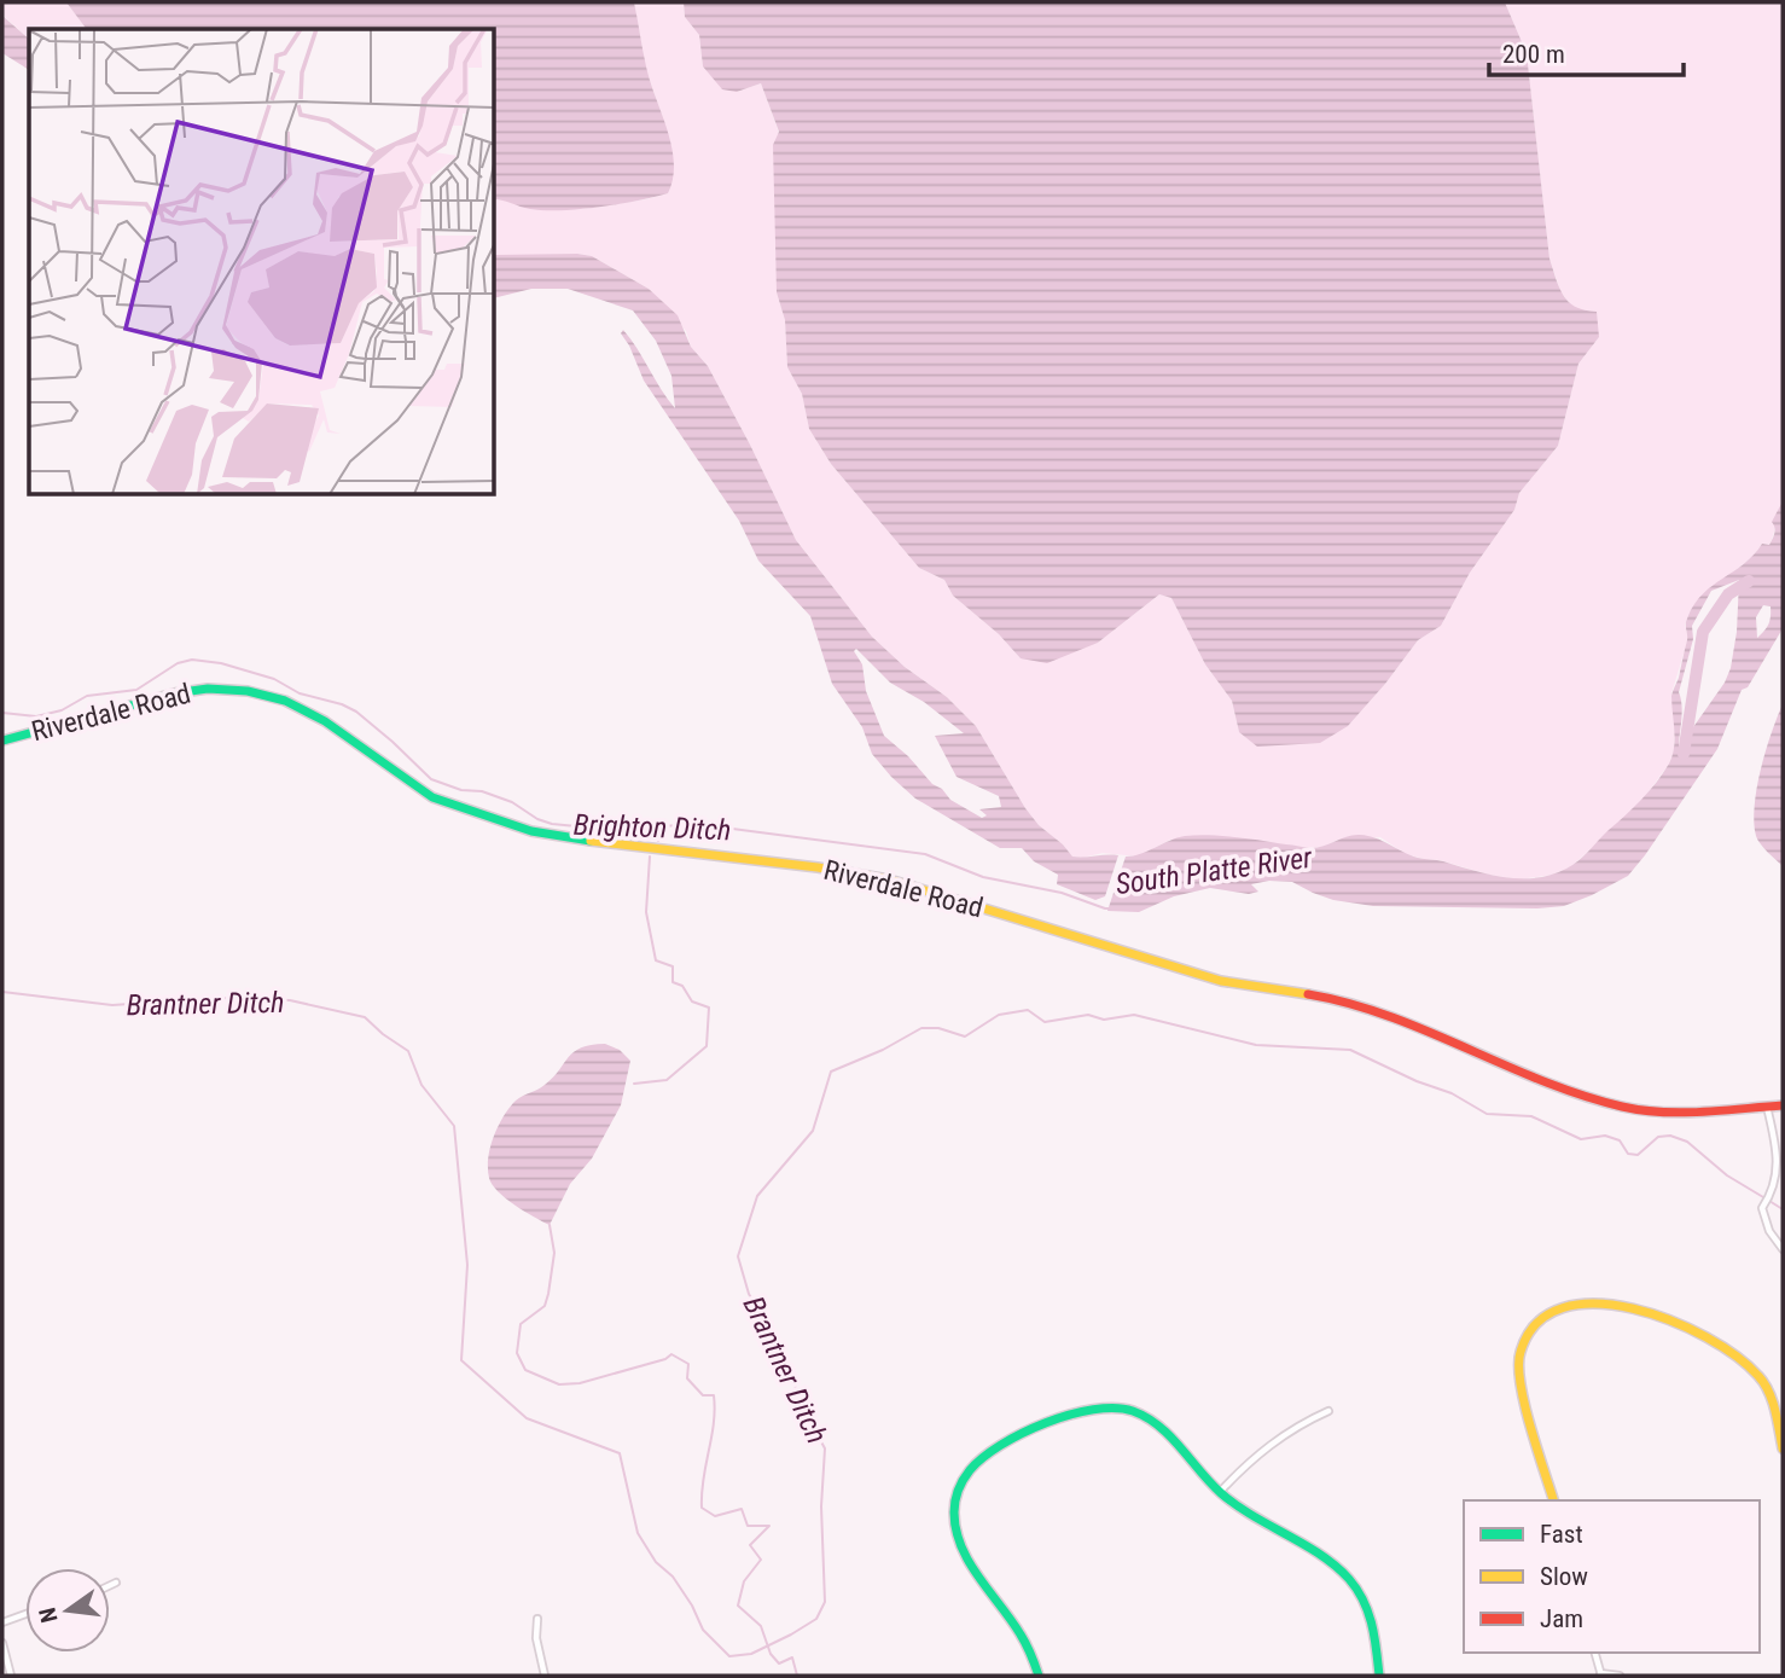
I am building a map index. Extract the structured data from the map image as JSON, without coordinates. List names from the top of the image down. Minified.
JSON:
{"streets":{"street":["Riverdale Road"]},"water":["Brighton Ditch","South Platte River","Brantner Ditch"],"legend":["Fast","Slow","Jam"],"scale_bar":"200 m","north":"left"}
